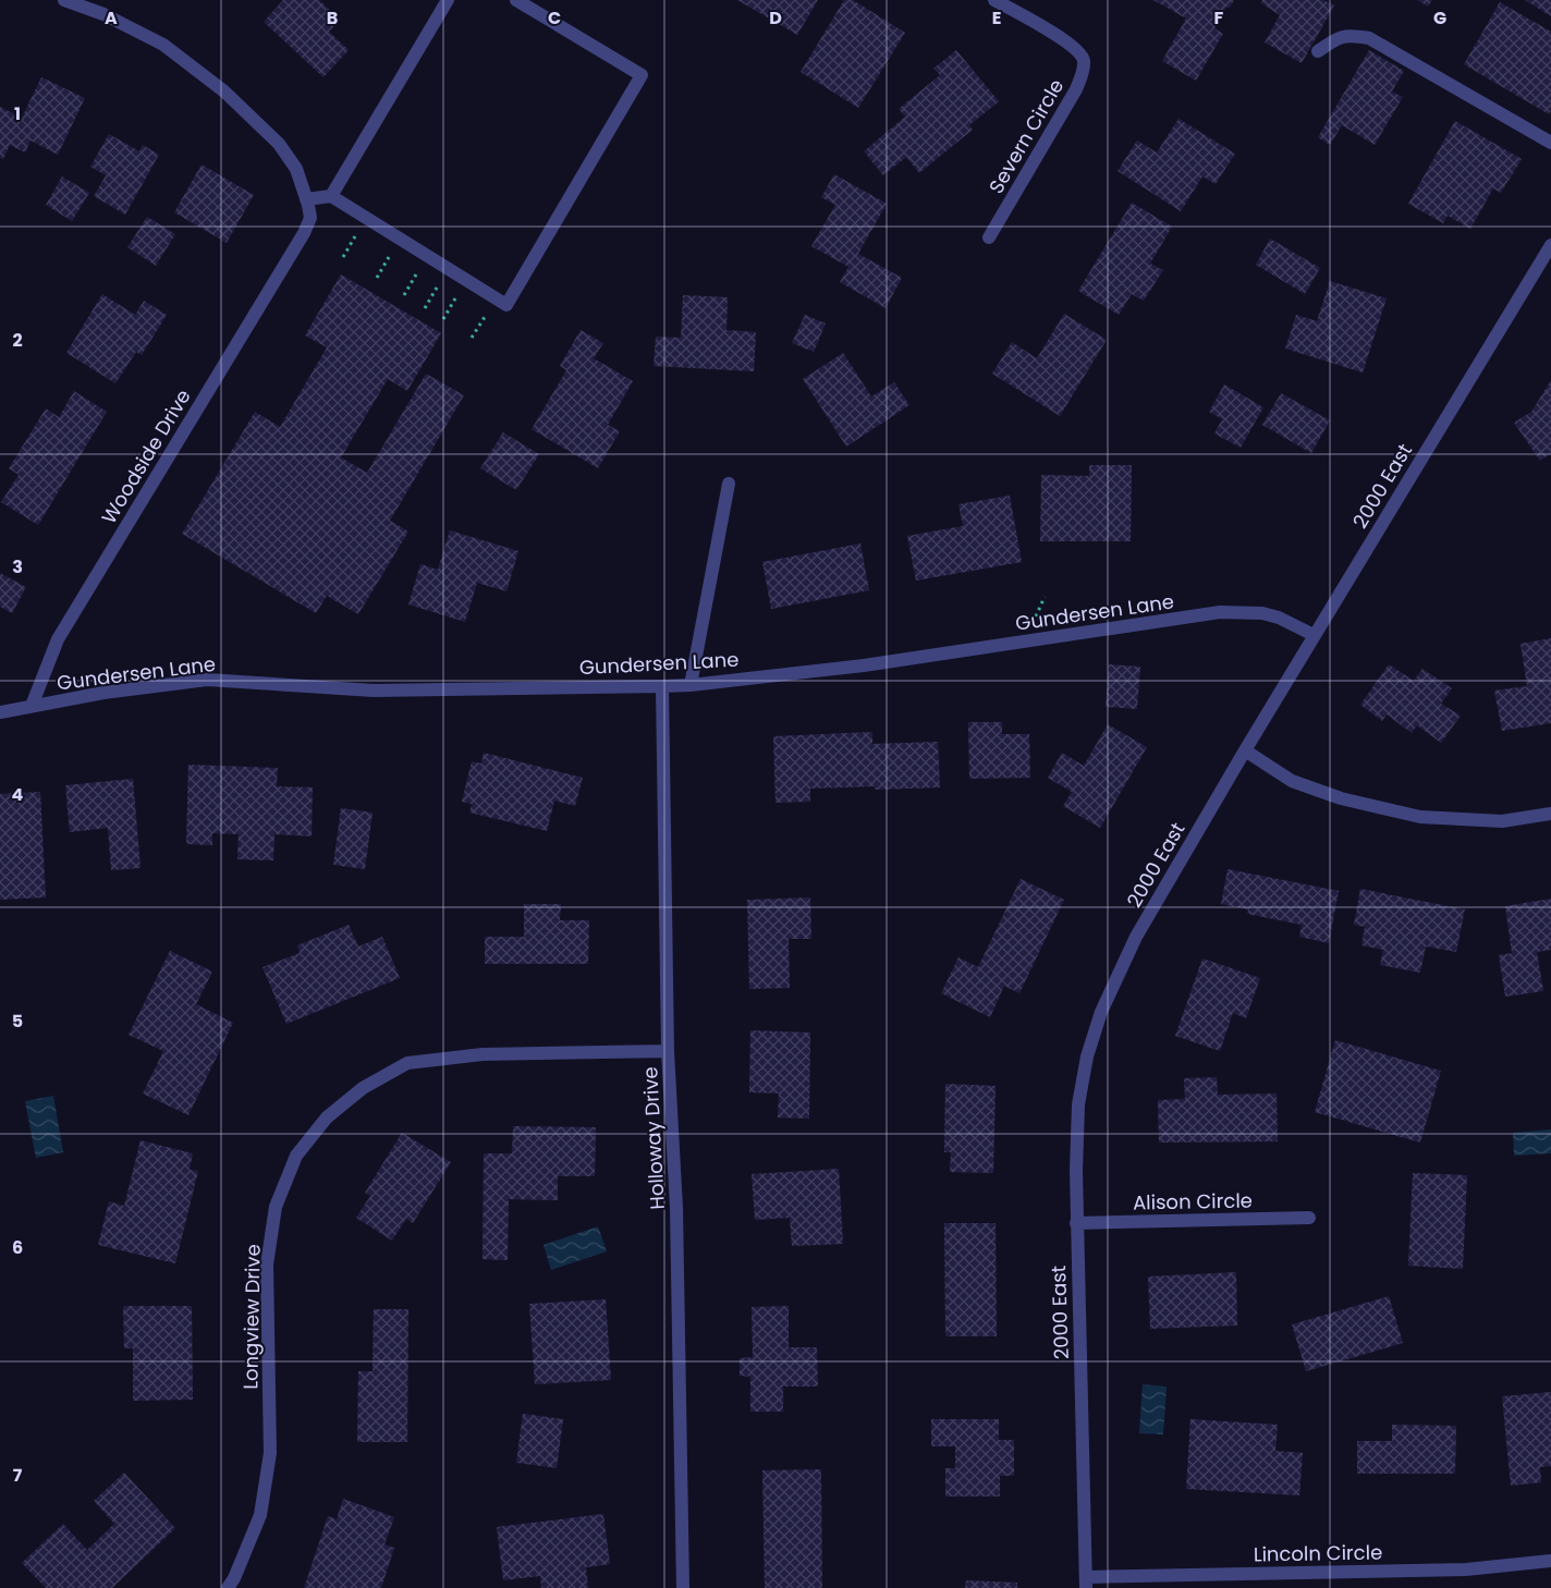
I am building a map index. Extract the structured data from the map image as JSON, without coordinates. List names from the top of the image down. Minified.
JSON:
{"streets":{"street":["Severn Circle","Woodside Drive","2000 East","Gundersen Lane","Holloway Drive","Alison Circle","Longview Drive","Lincoln Circle"]},"crossings":[["Woodside Drive","Gundersen Lane"],["2000 East","Gundersen Lane"],["2000 East","Alison Circle"],["2000 East","Lincoln Circle"],["Gundersen Lane","Holloway Drive"],["Holloway Drive","Longview Drive"]],"grid":{"columns":["A","B","C","D","E","F","G"],"rows":["1","2","3","4","5","6","7"]}}
